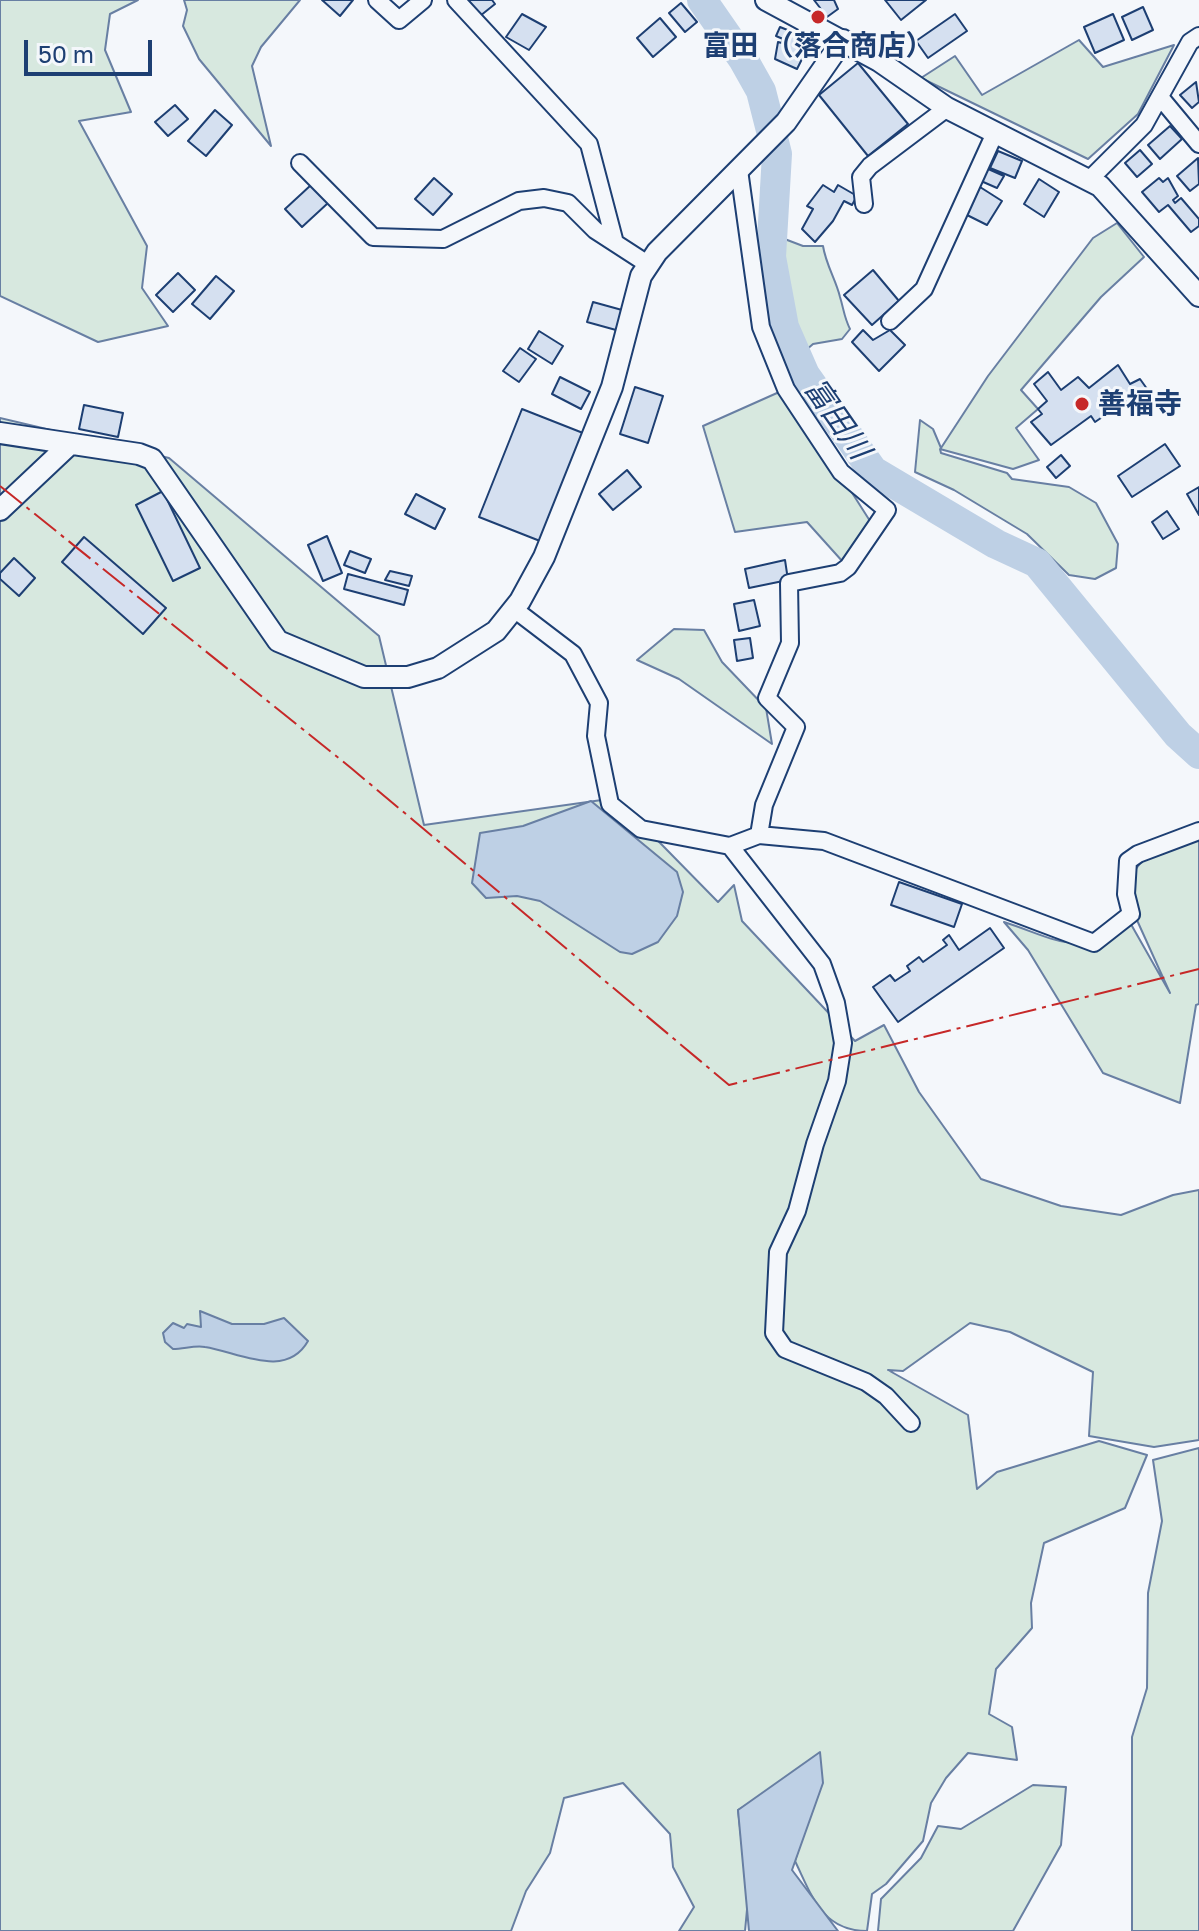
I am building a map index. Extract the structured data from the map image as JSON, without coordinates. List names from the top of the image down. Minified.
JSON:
{"water":["富田川"],"places":["富田 （落合商店）","善福寺"],"scale_bar":"50 m"}
